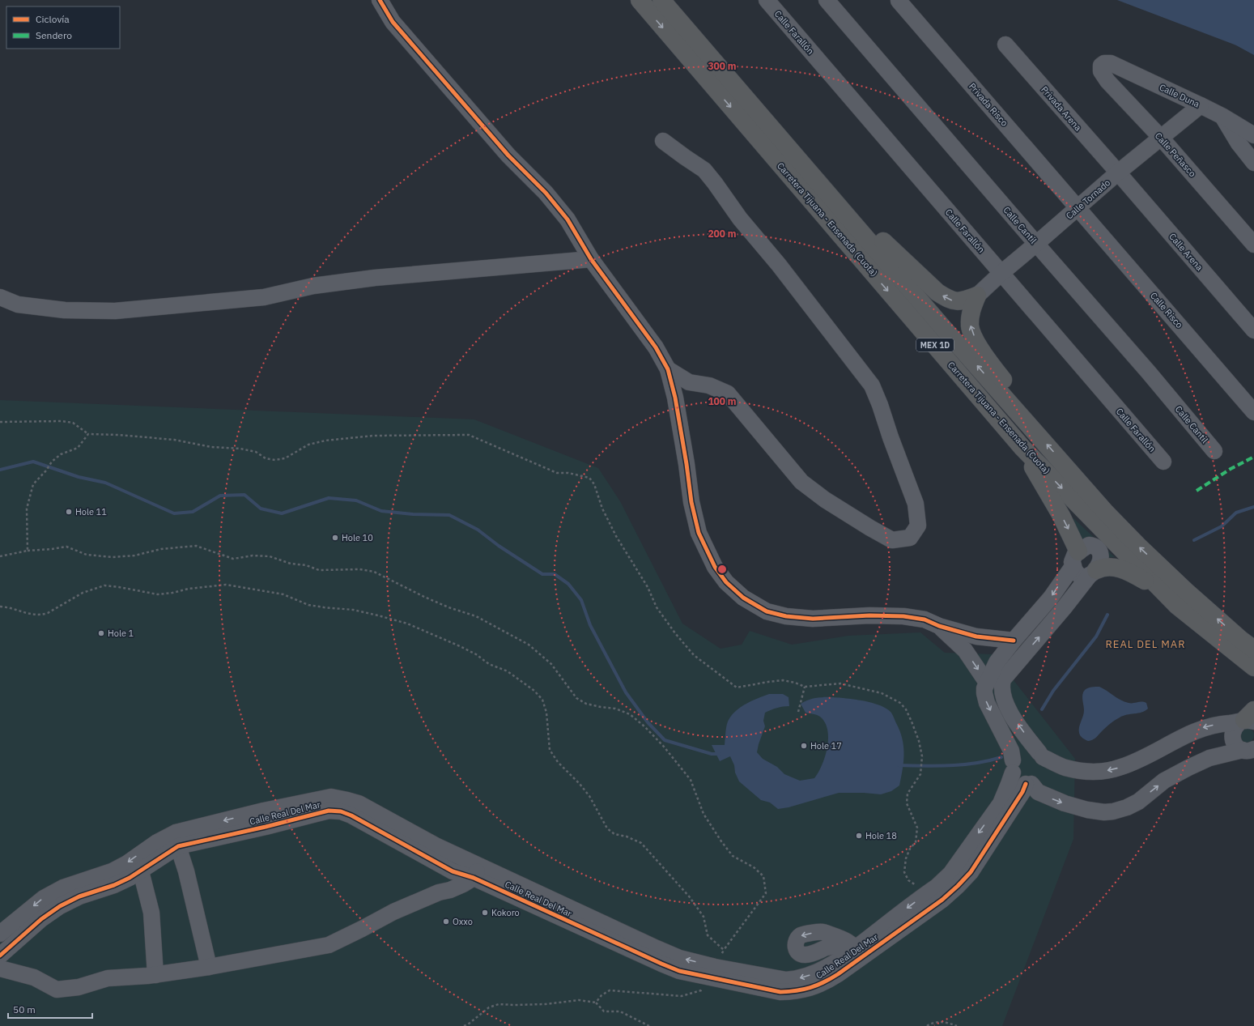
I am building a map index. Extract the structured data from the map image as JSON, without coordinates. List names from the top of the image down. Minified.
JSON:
{"streets":{"highway":["Carretera Tijuana - Ensenada (Cuota)","MEX 1D"],"street":["Calle Farallón","Calle Duna","Privada Risco","Privada Arena","Calle Peñasco","Calle Tornado","Calle Cantil","Calle Arena","Calle Risco","Calle Real Del Mar"]},"crossings":[["Calle Farallón","Calle Tornado"],["Calle Duna","Calle Peñasco"],["Calle Duna","Calle Tornado"],["Privada Risco","Calle Tornado"],["Privada Risco","Calle Risco"],["Privada Arena","Calle Tornado"],["Privada Arena","Calle Arena"],["Calle Peñasco","Calle Tornado"],["Calle Tornado","Calle Cantil"],["Calle Tornado","Calle Arena"],["Calle Tornado","Calle Risco"]],"districts":["REAL DEL MAR"],"places":["Hole 11","Hole 10","Hole 1","Hole 17","Hole 18","Kokoro","Oxxo"],"legend":["Ciclovía","Sendero"],"scale_bar":"50 m","rings":["300 m","200 m","100 m"]}
